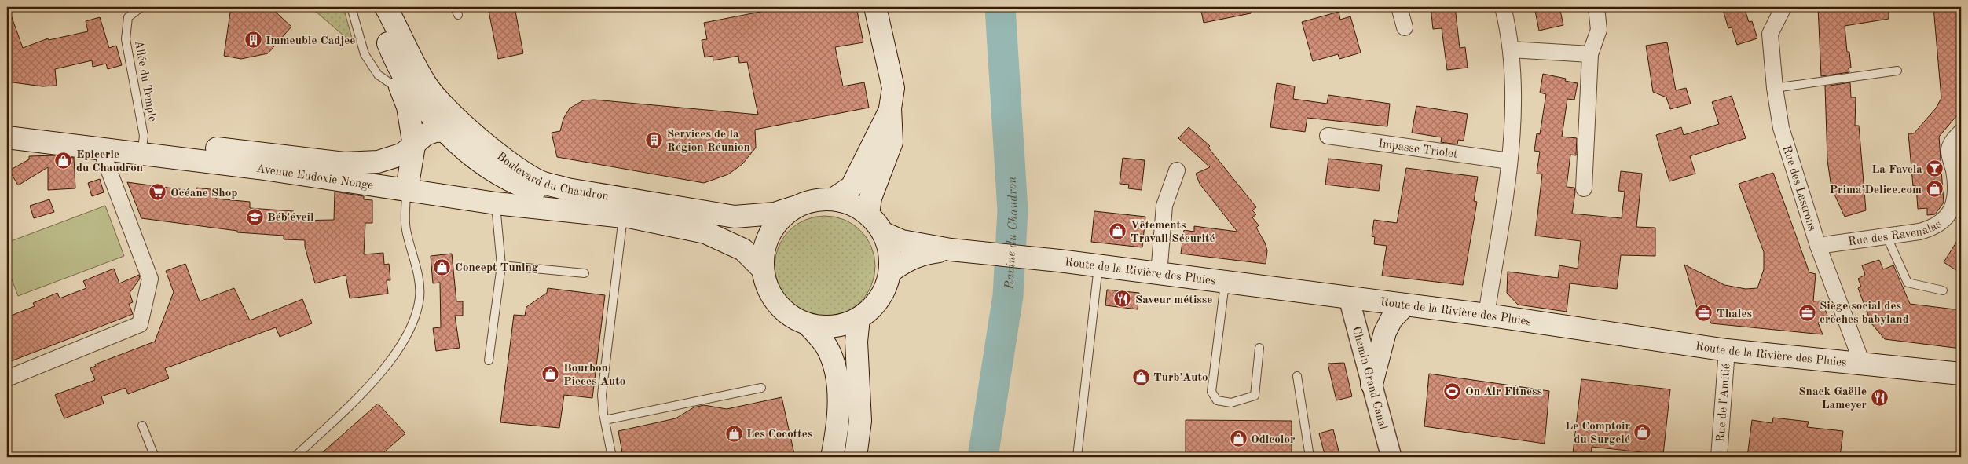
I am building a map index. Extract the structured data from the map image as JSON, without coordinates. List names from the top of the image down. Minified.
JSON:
{"streets":{"main road":["Boulevard du Chaudron","Avenue Eudoxie Nonge","Route de la Rivière des Pluies"],"street":["Impasse Triolet","Rue des Lastrons","Rue des Ravenalas","Chemin Grand Canal","Rue de l'Amitié"],"lane":["Allée du Temple"]},"crossings":[["Allée du Temple","Avenue Eudoxie Nonge"],["Boulevard du Chaudron","Avenue Eudoxie Nonge"],["Boulevard du Chaudron","Route de la Rivière des Pluies"],["Rue des Lastrons","Rue des Ravenalas"],["Rue des Lastrons","Route de la Rivière des Pluies"],["Route de la Rivière des Pluies","Chemin Grand Canal"],["Route de la Rivière des Pluies","Rue de l'Amitié"]],"water":["Ravine du Chaudron"],"places":{"building":["Immeuble Cadjee","Services de la Région Réunion"],"shop":["Epicerie du Chaudron","Prima'Delice.com","Vêtements Travail Sécurité","Concept Tuning","Bourbon Pieces Auto","Turb'Auto","Le Comptoir du Surgelé","Les Cocottes","Odicolor"],"bar":["La Favela"],"supermarket":["Océane Shop"],"school or university":["Béb'éveil"],"restaurant":["Saveur métisse","Snack Gaëlle Lameyer"],"office":["Siège social des crèches babyland","Thales"],"sports":["On Air Fitness"]}}
